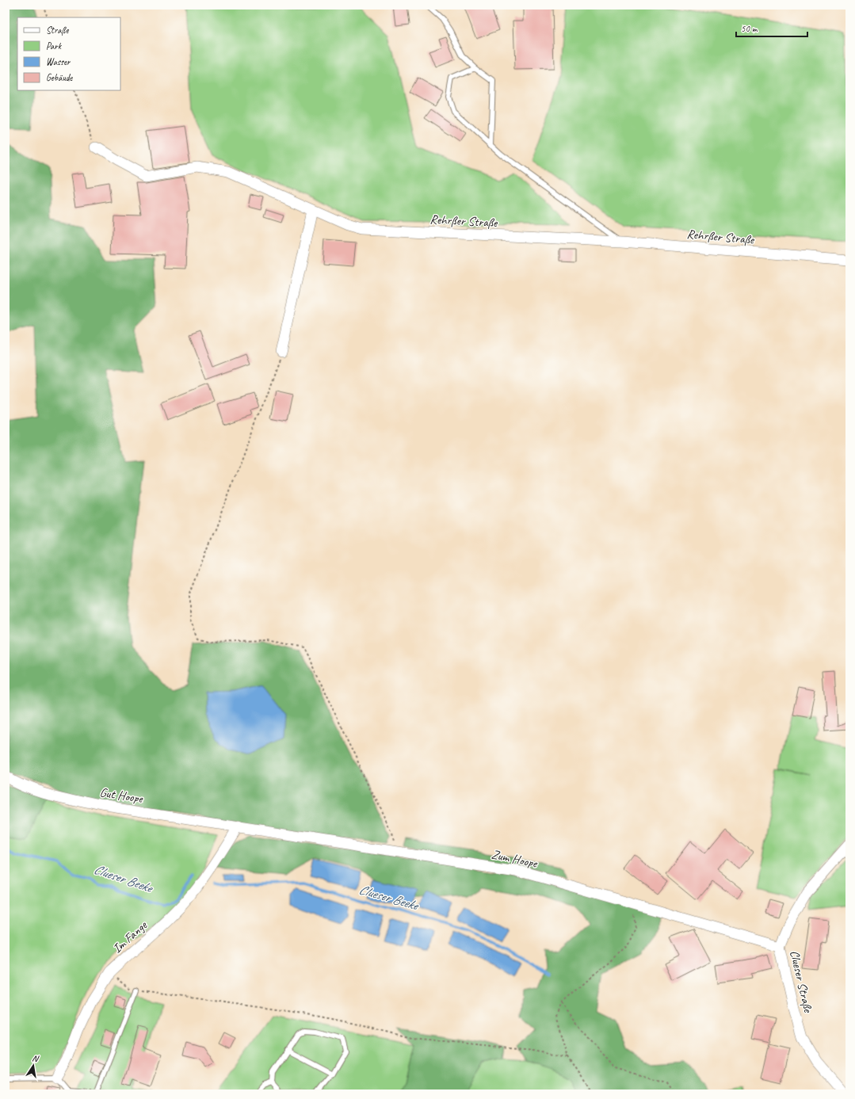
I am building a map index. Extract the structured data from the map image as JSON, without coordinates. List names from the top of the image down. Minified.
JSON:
{"streets":{"street":["Rehrßer Straße","Gut Hoope","Zum Hoope","Im Fange","Clueser Straße"]},"crossings":[["Gut Hoope","Zum Hoope"],["Gut Hoope","Im Fange"],["Zum Hoope","Im Fange"],["Zum Hoope","Clueser Straße"]],"water":["Clueser Beeke"],"legend":["Straße","Park","Wasser","Gebäude"],"scale_bar":"50 m","north":"top"}
